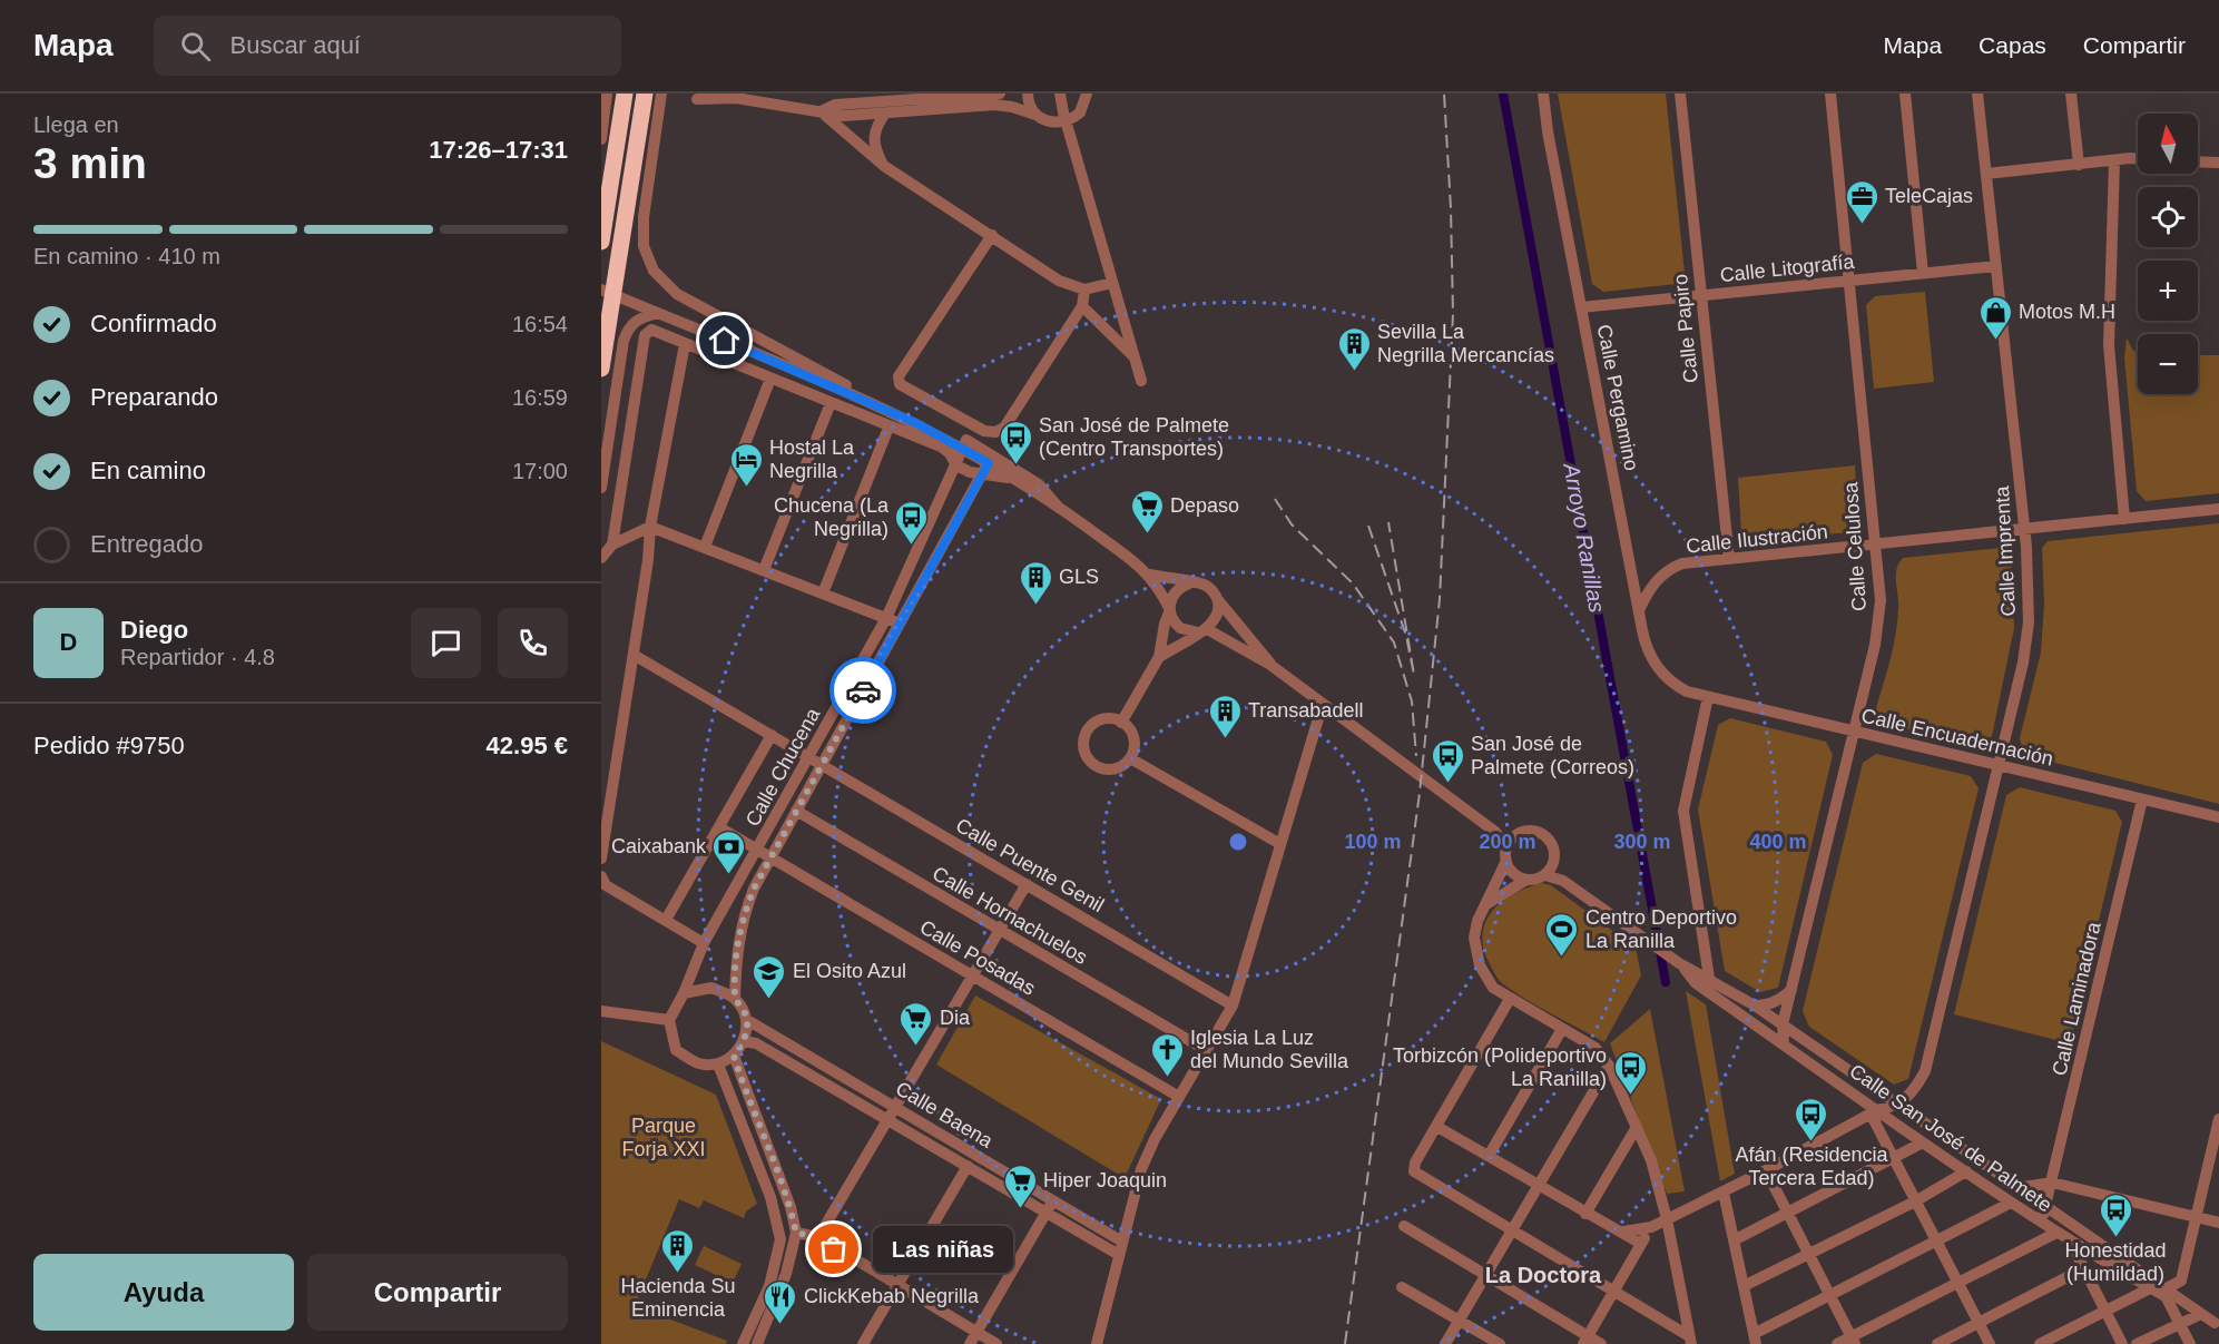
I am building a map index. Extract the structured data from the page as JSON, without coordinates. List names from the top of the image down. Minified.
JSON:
{"streets":{"street":["Calle Litografía","Calle Papiro","Calle Pergamino","Calle Ilustración","Calle Celulosa","Calle Imprenta","Calle Encuadernación","Calle Chucena","Calle Puente Genil","Calle Hornachuelos","Calle Posadas","Calle Laminadora","Calle Baena","Calle San José de Palmete"]},"crossings":[["Calle Litografía","Calle Papiro"],["Calle Litografía","Calle Pergamino"],["Calle Litografía","Calle Celulosa"],["Calle Litografía","Calle Imprenta"],["Calle Papiro","Calle Ilustración"],["Calle Pergamino","Calle Ilustración"],["Calle Pergamino","Calle Encuadernación"],["Calle Ilustración","Calle Celulosa"],["Calle Ilustración","Calle Imprenta"],["Calle Celulosa","Calle Encuadernación"],["Calle Celulosa","Calle San José de Palmete"],["Calle Imprenta","Calle Encuadernación"],["Calle Imprenta","Calle San José de Palmete"],["Calle Encuadernación","Calle Laminadora"],["Calle Chucena","Calle Puente Genil"],["Calle Chucena","Calle Hornachuelos"],["Calle Chucena","Calle Posadas"],["Calle Chucena","Calle Baena"],["Calle Laminadora","Calle San José de Palmete"]],"districts":["La Doctora"],"water":["Arroyo Ranillas"],"parks":["Parque Forja XXI"],"places":{"office":["TeleCajas"],"shop":["Motos M.H"],"building":["Sevilla La Negrilla Mercancías","GLS","Transabadell","Hacienda Su Eminencia"],"bus stop":["San José de Palmete (Centro Transportes)","Chucena (La Negrilla)","San José de Palmete (Correos)","Torbizcón (Polideportivo La Ranilla)","Afán (Residencia Tercera Edad)","Honestidad (Humildad)"],"hotel":["Hostal La Negrilla"],"supermarket":["Depaso","Dia","Hiper Joaquin"],"bank":["Caixabank"],"sports":["Centro Deportivo La Ranilla"],"school or university":["El Osito Azul"],"church":["Iglesia La Luz del Mundo Sevilla"],"other":["Las niñas"],"restaurant":["ClickKebab Negrilla"]},"north":"top","page":{"header":"Mapa","search":"Buscar aquí","nav":["Mapa","Capas","Compartir"],"heading":["3 min","Llega en","17:26–17:31"],"panel":["Diego","Repartidor · 4.8","Pedido #9750","42.95 €"],"map_buttons":["+","−"],"bar":"En camino · 410 m","list":[["Confirmado","16:54"],["Preparando","16:59"],["En camino","17:00"],"Entregado"],"round":"D","bubble":"Las niñas","buttons":["Ayuda","Compartir"]},"rings":["100 m","200 m","300 m","400 m"]}
